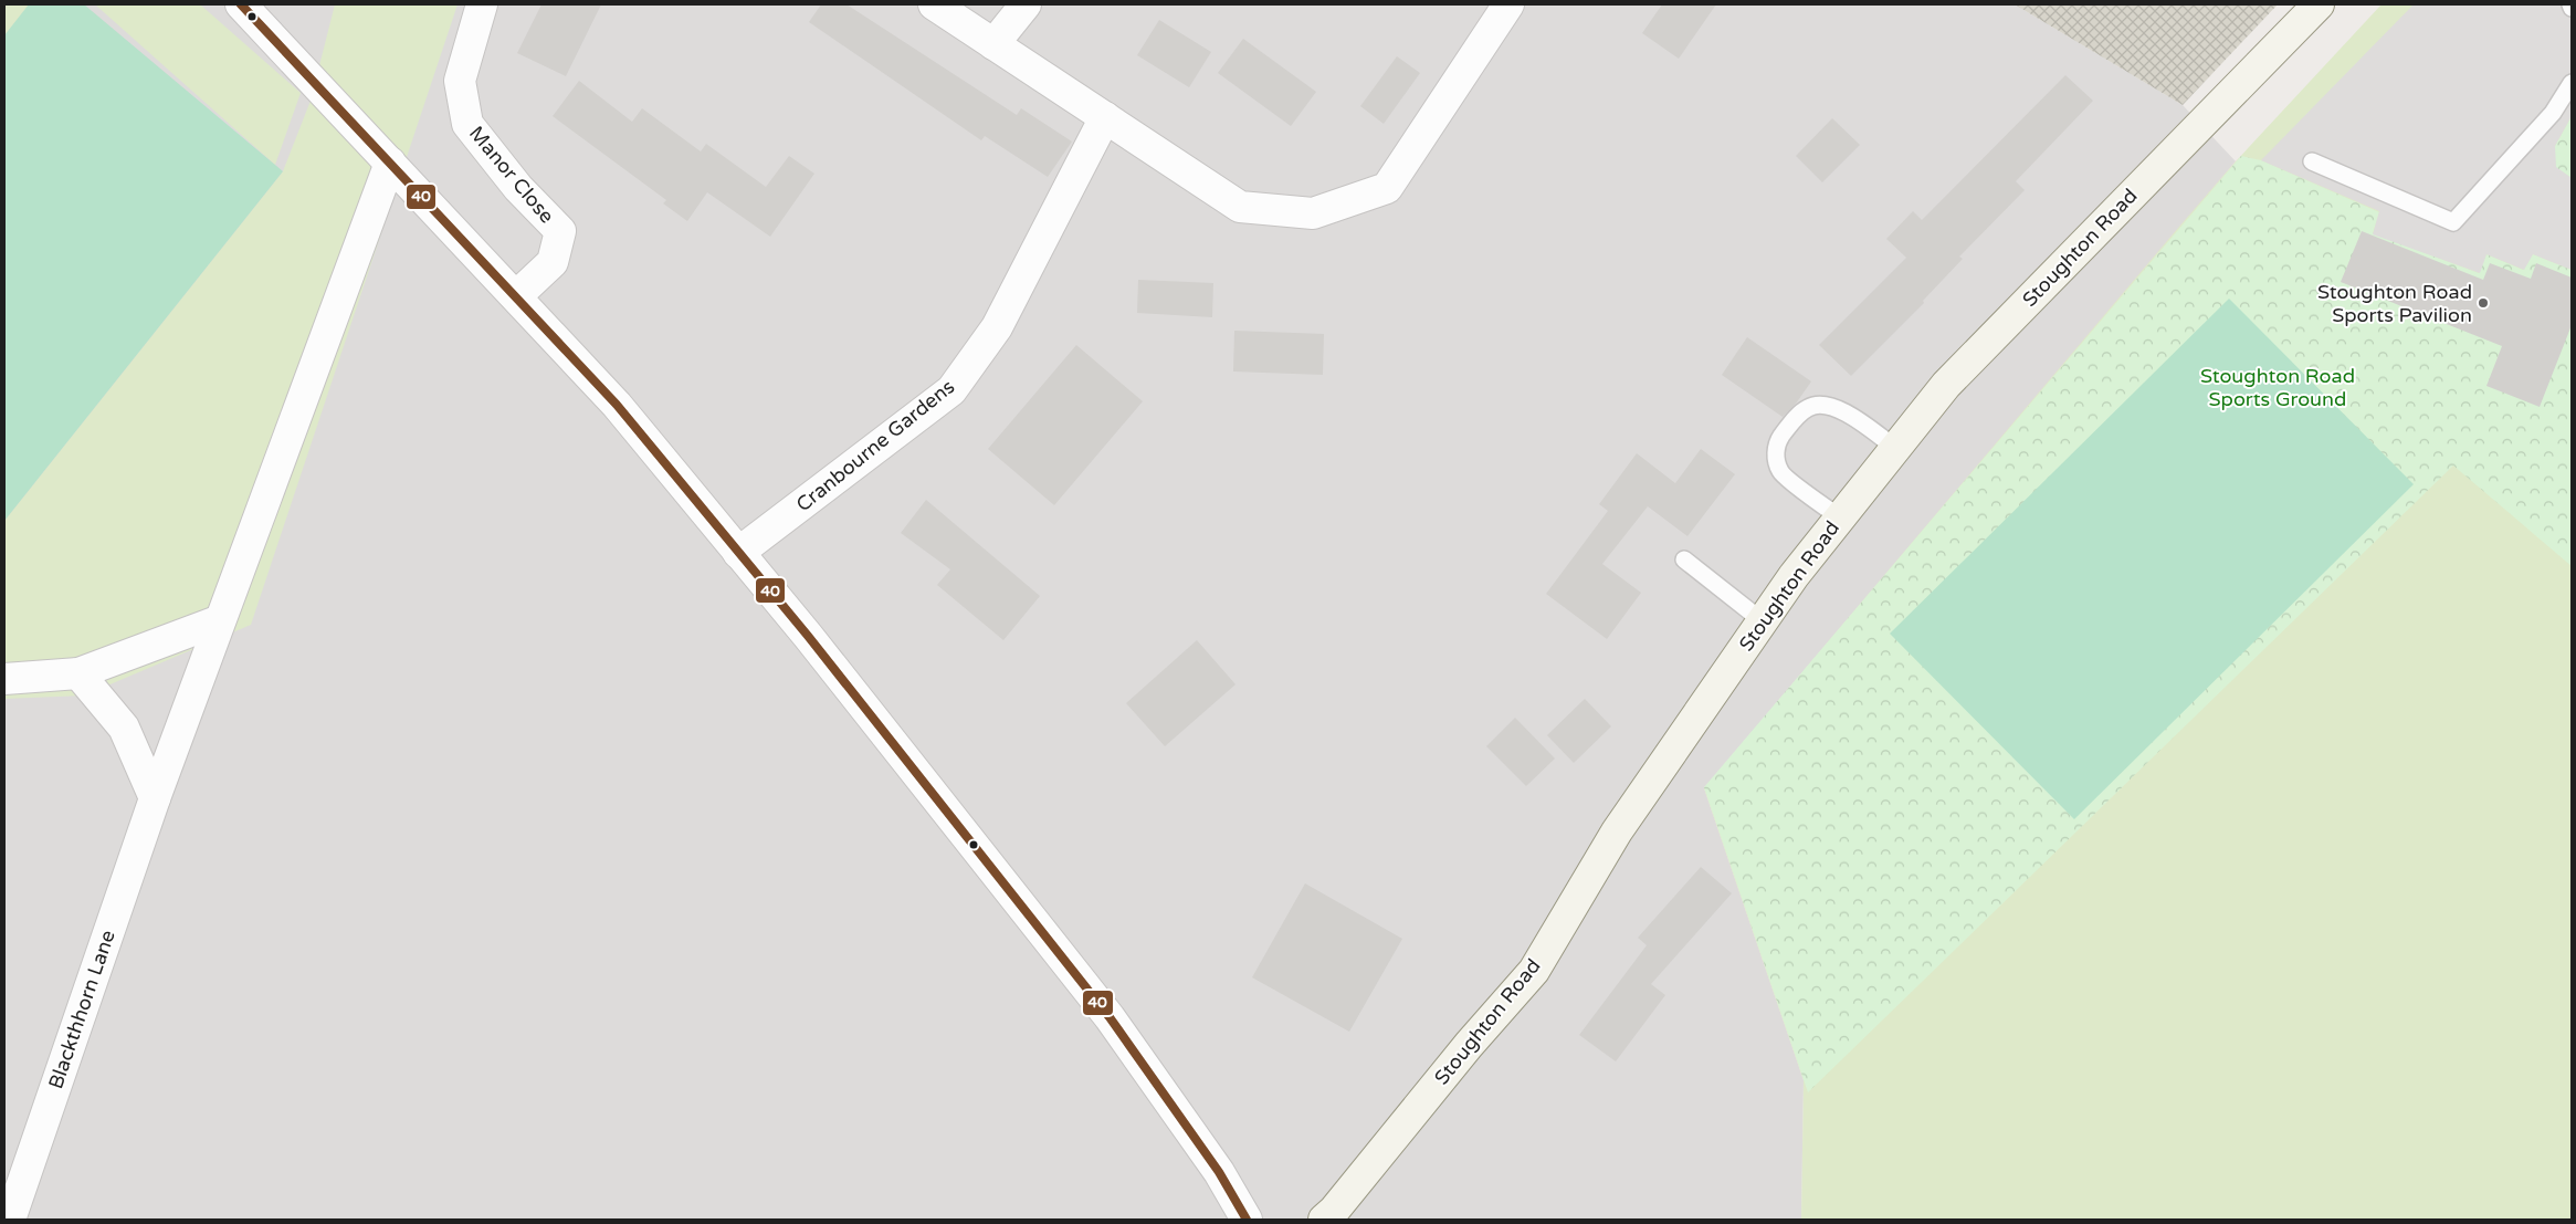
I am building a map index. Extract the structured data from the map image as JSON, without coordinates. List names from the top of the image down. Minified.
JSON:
{"streets":{"main road":["Stoughton Road"],"street":["Manor Close","Cranbourne Gardens","Blackthhorn Lane"]},"parks":["Stoughton Road Sports Ground"],"places":["Stoughton Road Sports Pavilion"],"lines":["transit line 40"]}
